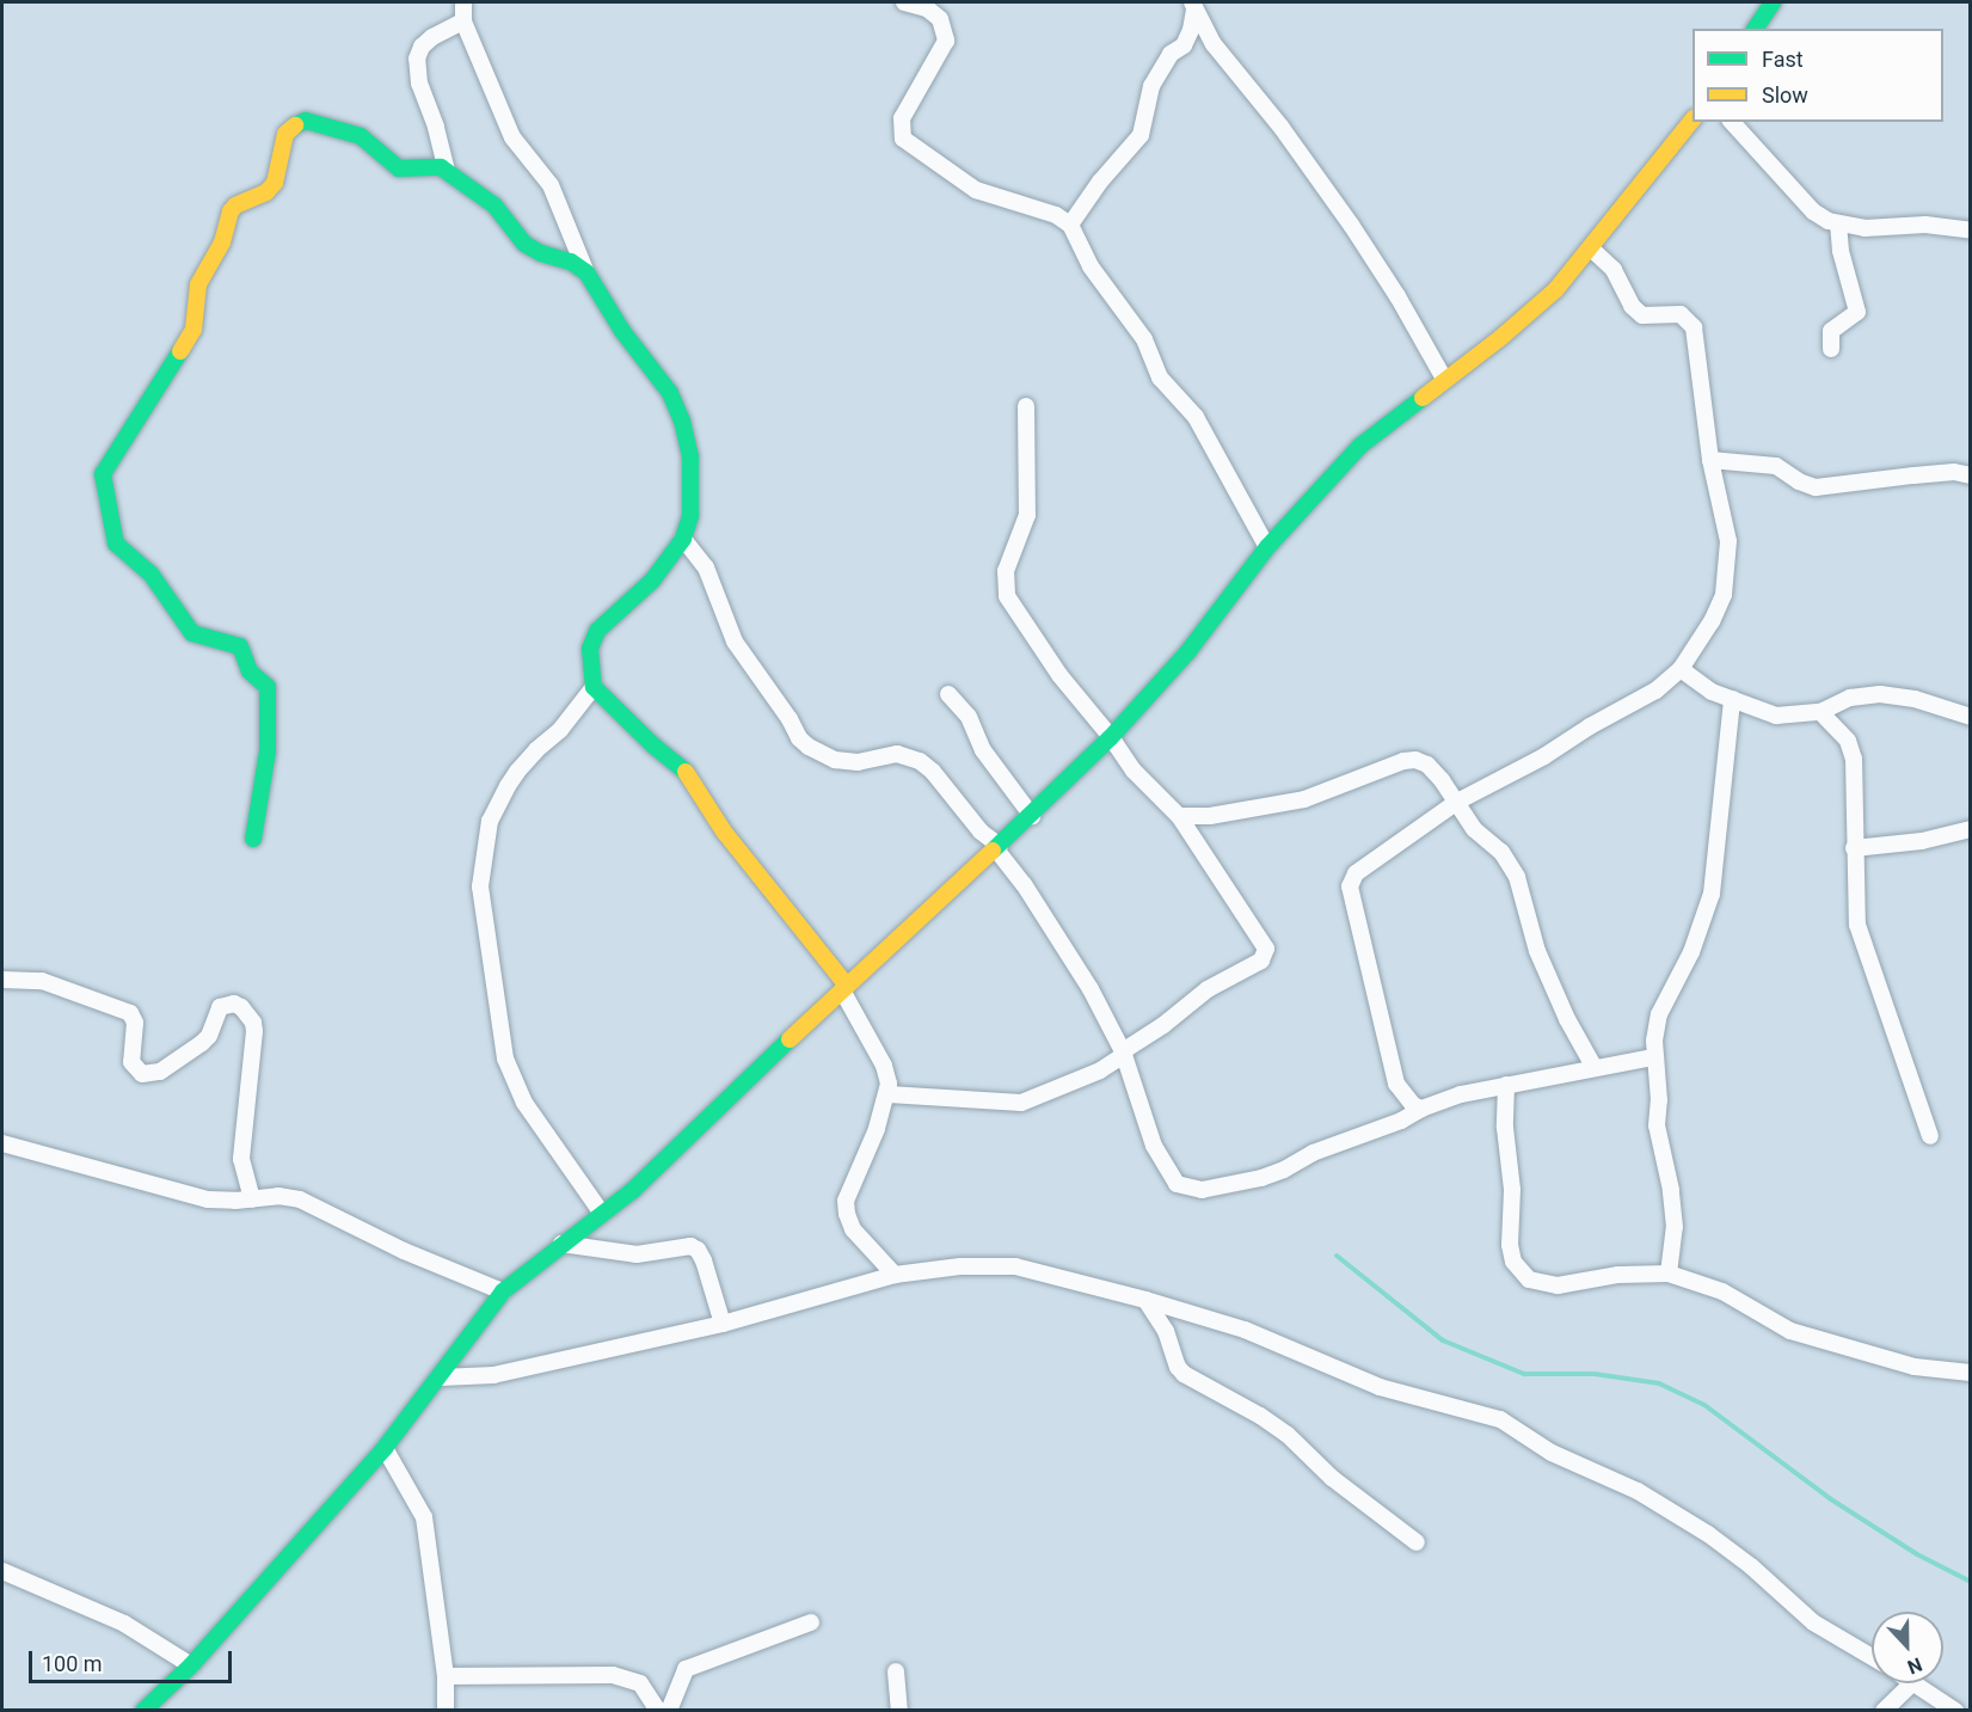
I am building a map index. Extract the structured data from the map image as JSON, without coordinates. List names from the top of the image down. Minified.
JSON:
{"legend":["Fast","Slow"],"scale_bar":"100 m","north":"bottom"}
